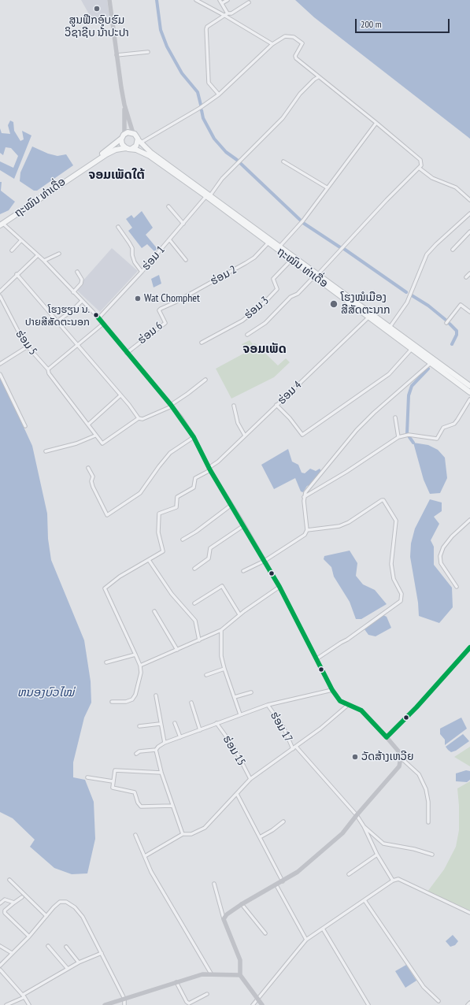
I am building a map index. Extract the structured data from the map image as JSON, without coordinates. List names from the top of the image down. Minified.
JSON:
{"streets":{"main road":["ຖະໝົນ ທ່າເດື່ອ"],"street":["ຮ່ອມ 1","ຮ່ອມ 2","ຮ່ອມ 3","ຮ່ອມ 6","ຮ່ອມ 5","ຮ່ອມ 4","ຮ່ອມ 17","ຮ່ອມ 15"]},"crossings":[["ຖະໝົນ ທ່າເດື່ອ","ຮ່ອມ 1"],["ຖະໝົນ ທ່າເດື່ອ","ຮ່ອມ 2"],["ຖະໝົນ ທ່າເດື່ອ","ຮ່ອມ 3"],["ຖະໝົນ ທ່າເດື່ອ","ຮ່ອມ 4"],["ຮ່ອມ 2","ຮ່ອມ 6"]],"districts":["ຈອມເພັດໃຕ້","ຈອມເພັດ"],"water":["ຫນອງບົວໄໝ່"],"places":["ສູນຟືກອົບຮົມ ວິຊາຊີບ ນ້ໍາປະປາ","Wat Chomphet","ໂຮງໝໍເມືອງ ສີສັດຕະນາກ","ໂຮງຮຽນ ນ. ປາຍສີສັດຕະນອກ","ວັດສ້າງເຫວີຍ"],"scale_bar":"200 m"}
